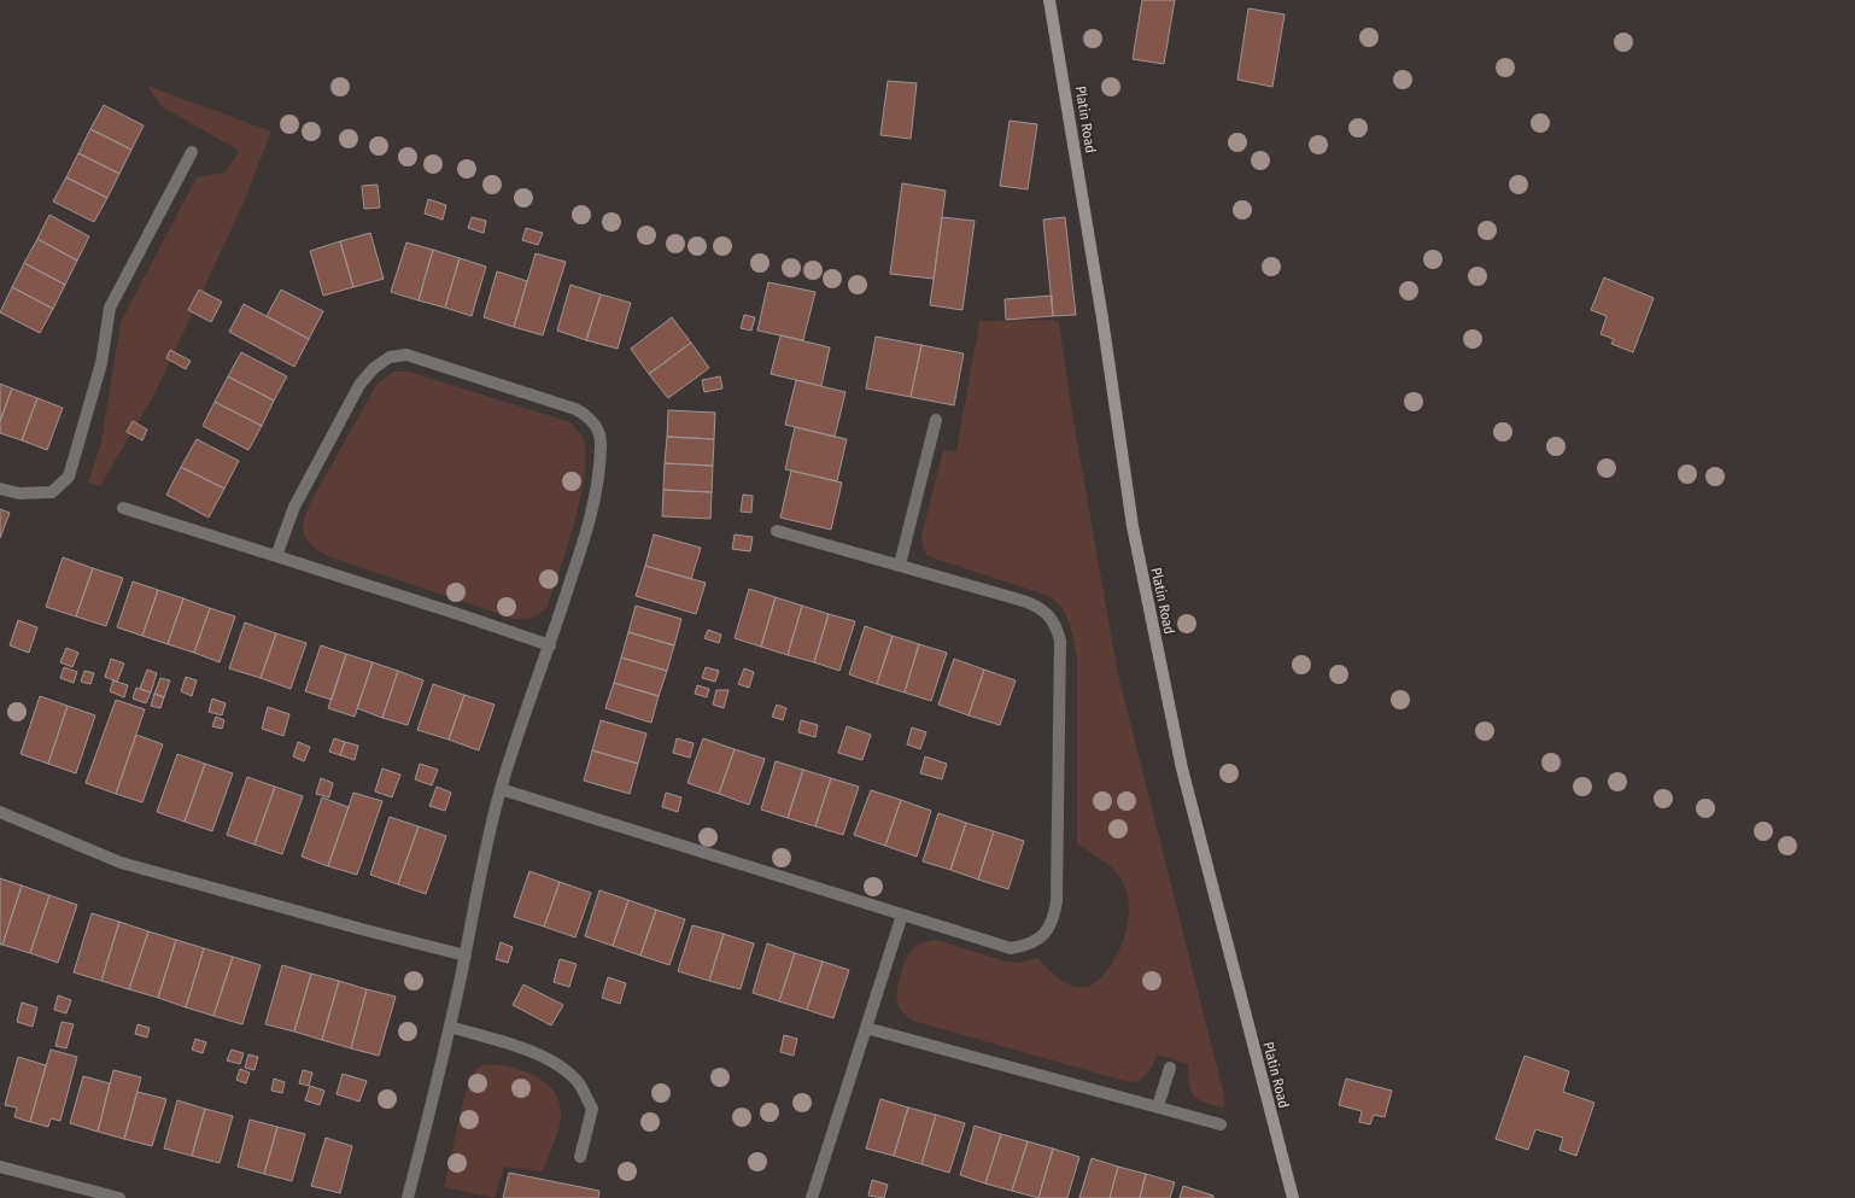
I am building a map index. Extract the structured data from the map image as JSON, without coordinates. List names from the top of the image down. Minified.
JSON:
{"streets":{"main road":["Platin Road"]}}
